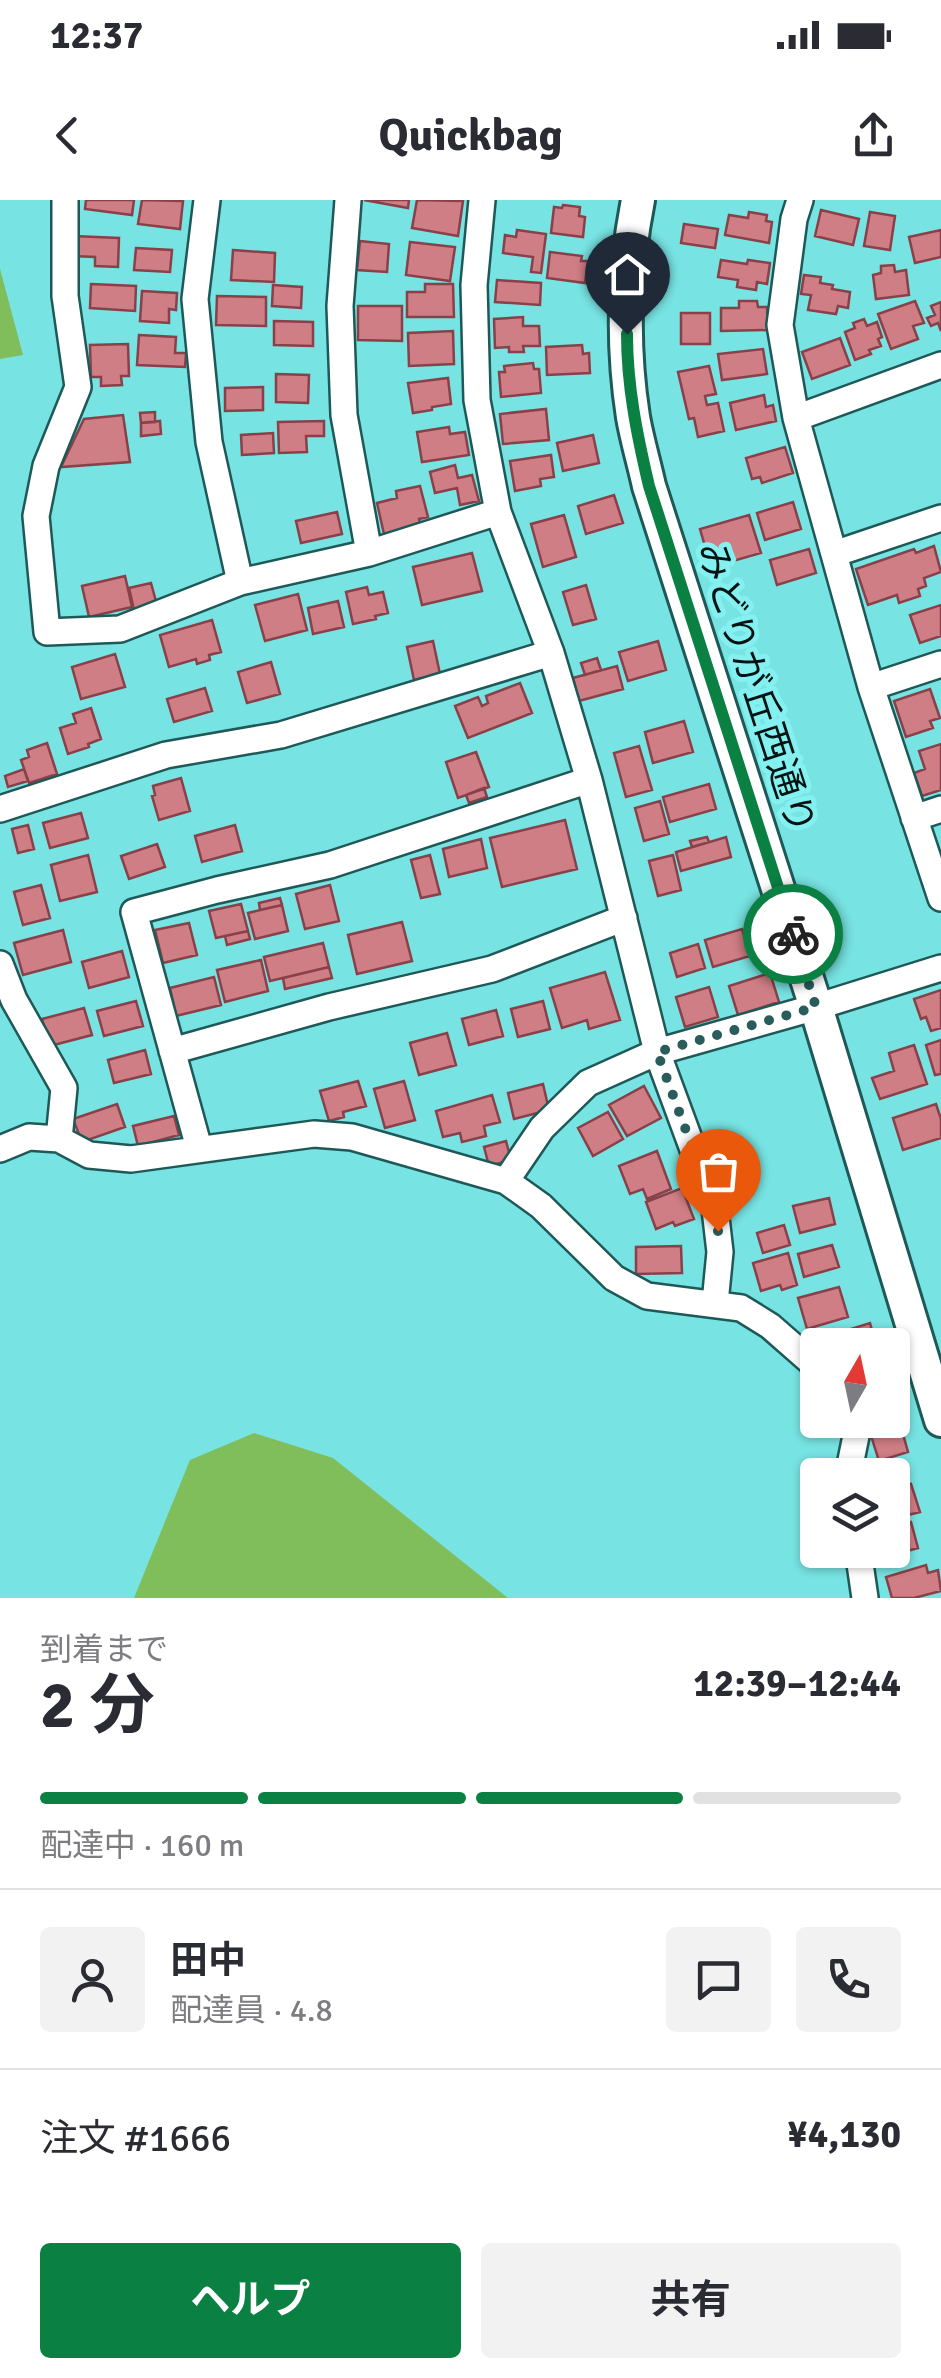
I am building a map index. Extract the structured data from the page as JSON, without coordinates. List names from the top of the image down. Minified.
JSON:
{"streets":{"street":["みどりが丘西通り"]},"north":"top","page":{"status":"12:37","header":"Quickbag","heading":["2 分","到着まで","12:39–12:44"],"panel":["田中","配達員 · 4.8","注文 #1666","¥4,130"],"bar":"配達中 · 160 m","buttons":["ヘルプ","共有"]}}
